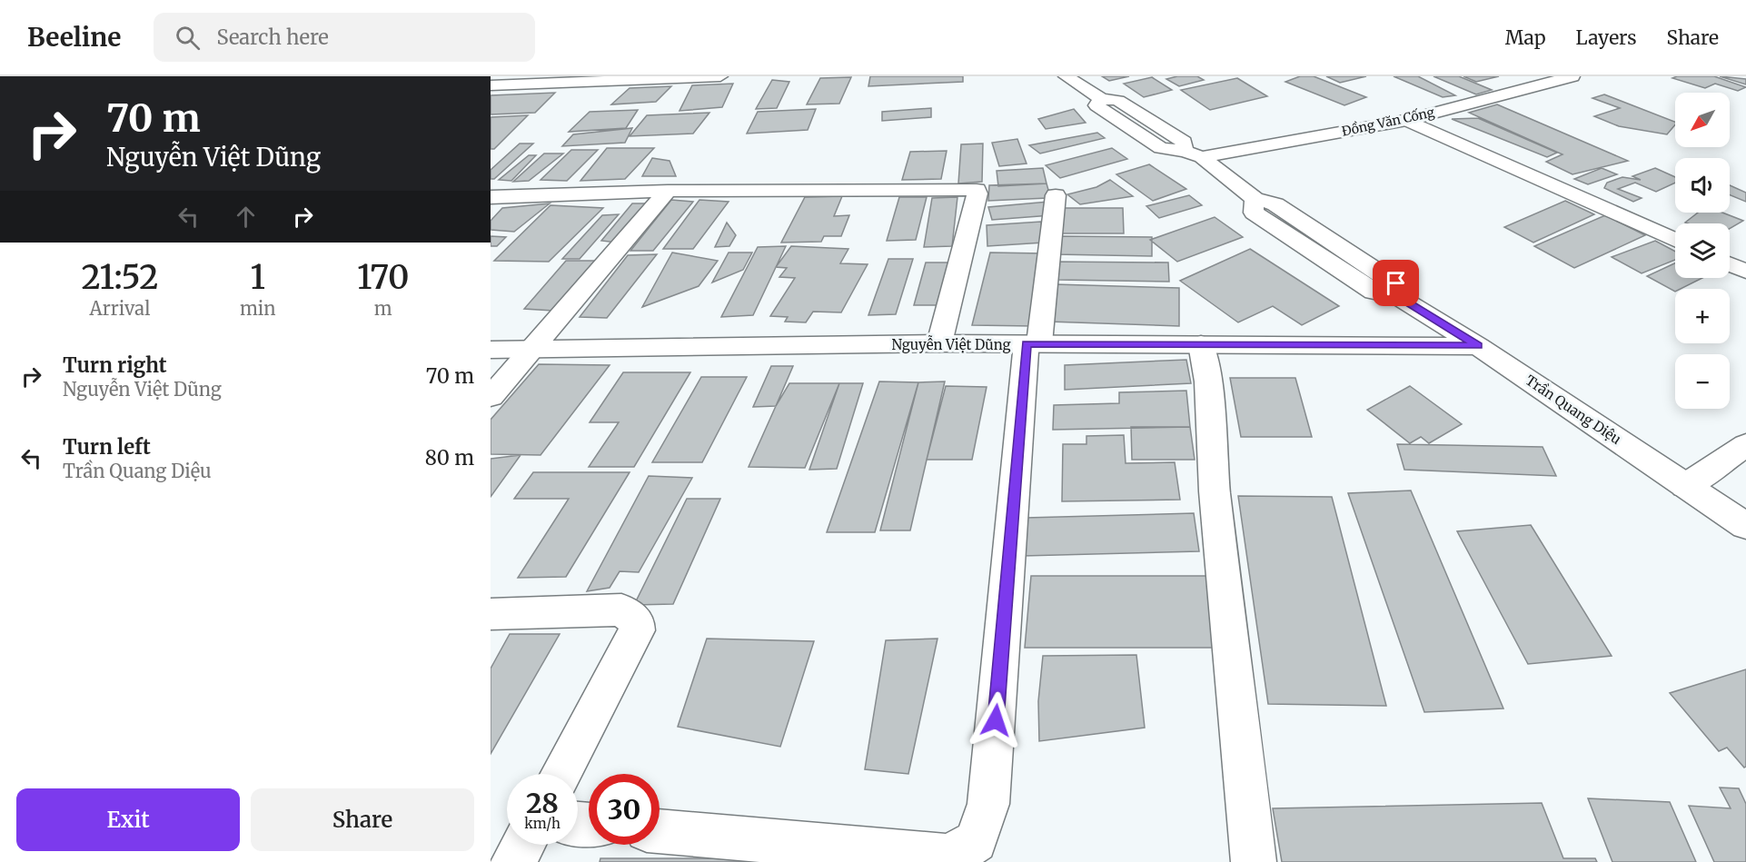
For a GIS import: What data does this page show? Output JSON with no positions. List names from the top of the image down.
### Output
{
  "streets": {
    "street": ["Đồng Văn Cống", "Nguyễn Việt Dũng", "Trần Quang Diệu"]
  },
  "crossings": [
    ["Đồng Văn Cống", "Trần Quang Diệu"],
    ["Nguyễn Việt Dũng", "Trần Quang Diệu"]
  ],
  "north": "bottom left",
  "page": {
    "header": "Beeline",
    "search": "Search here",
    "nav": ["Map", "Layers", "Share"],
    "turn": ["70 m", "Nguyễn Việt Dũng"],
    "map_buttons": ["+", "−"],
    "eta": [
      "21:52",
      "Arrival",
      "1",
      "min",
      "170",
      "m"
    ],
    "list": [
      {
        "name": "Turn right",
        "note": "Nguyễn Việt Dũng",
        "value": "70 m"
      },
      {
        "name": "Turn left",
        "note": "Trần Quang Diệu",
        "value": "80 m"
      }
    ],
    "speed": "28 km/h",
    "limit": "30",
    "buttons": ["Exit", "Share"]
  }
}
